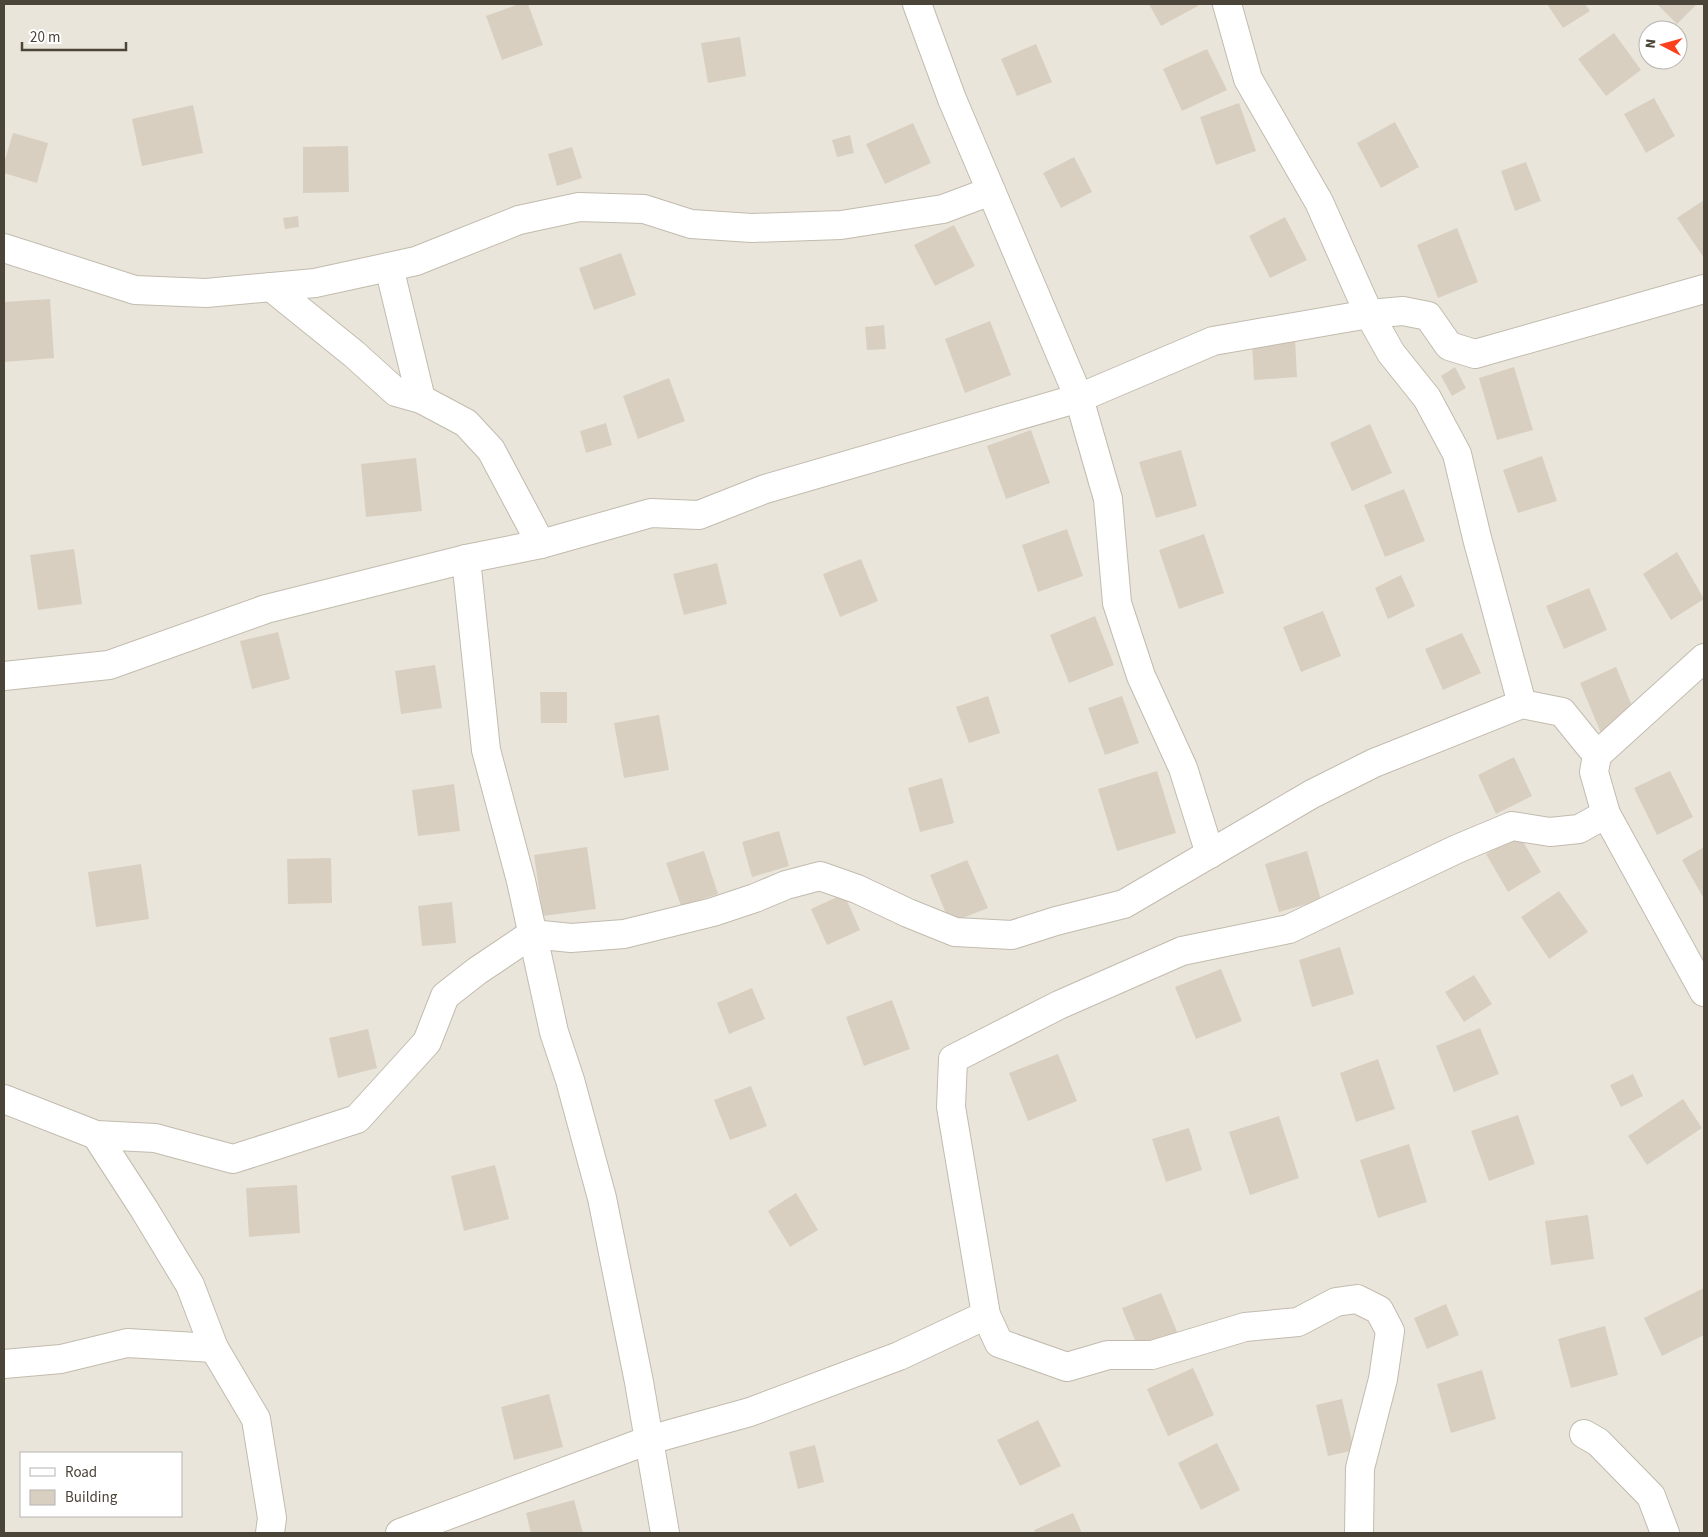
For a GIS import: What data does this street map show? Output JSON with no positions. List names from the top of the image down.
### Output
{
  "legend": ["Road", "Building"],
  "scale_bar": "20 m",
  "north": "left"
}
